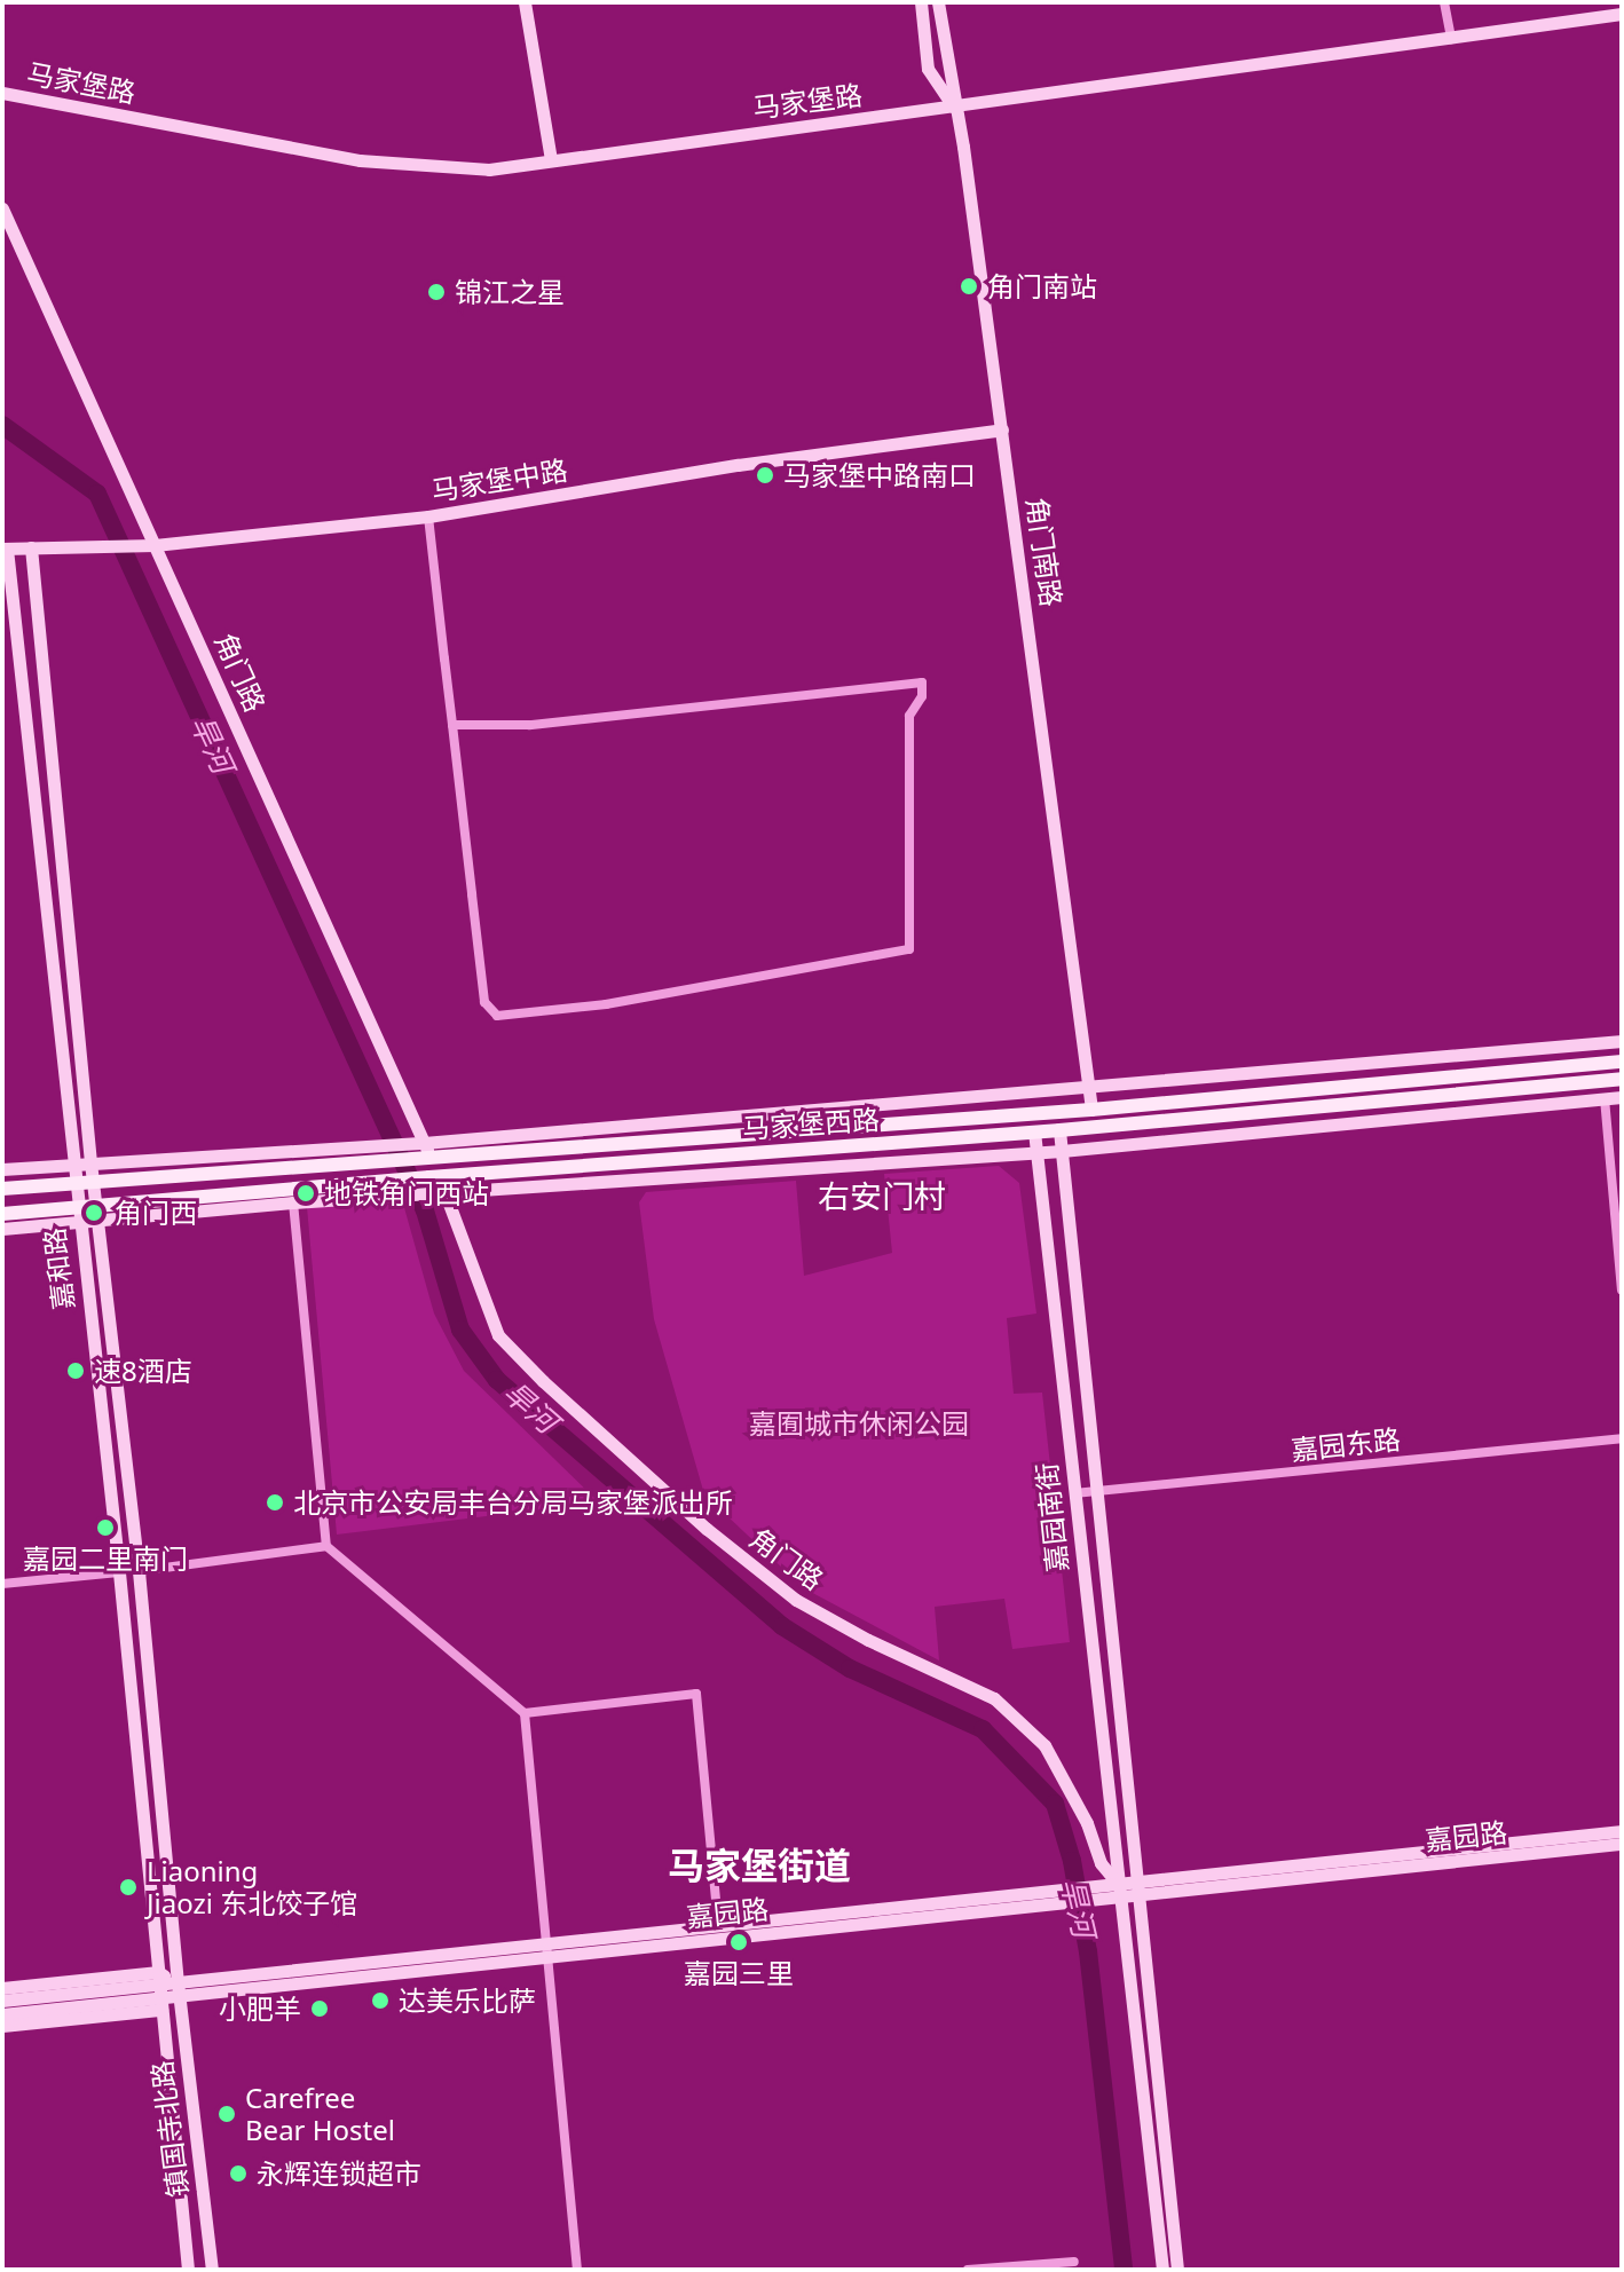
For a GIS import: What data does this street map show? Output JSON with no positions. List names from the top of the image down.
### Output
{
  "streets": {
    "main road": ["马家堡西路"],
    "street": [
      "马家堡路",
      "马家堡中路",
      "角门南路",
      "角门路",
      "嘉和路",
      "嘉园东路",
      "嘉园南街",
      "嘉园路",
      "镇国寺北路"
    ]
  },
  "crossings": [
    ["马家堡路", "角门南路"],
    ["马家堡中路", "角门南路"],
    ["马家堡中路", "角门路"],
    ["马家堡中路", "嘉和路"],
    ["角门南路", "马家堡西路"],
    ["角门路", "马家堡西路"],
    ["角门路", "嘉园南街"],
    ["角门路", "嘉园路"],
    ["马家堡西路", "嘉和路"],
    ["马家堡西路", "嘉园南街"],
    ["嘉和路", "嘉园路"],
    ["嘉和路", "镇国寺北路"],
    ["嘉园东路", "嘉园南街"],
    ["嘉园南街", "嘉园路"],
    ["嘉园路", "镇国寺北路"]
  ],
  "districts": ["右安门村", "马家堡街道"],
  "water": ["旱河"],
  "parks": ["嘉囿城市休闲公园"],
  "places": [
    "角门南站",
    "锦江之星",
    "马家堡中路南口",
    "地铁角门西站",
    "角门西",
    "速8酒店",
    "北京市公安局丰台分局马家堡派出所",
    "嘉园二里南门",
    "Liaoning Jiaozi 东北饺子馆",
    "嘉园三里",
    "达美乐比萨",
    "小肥羊",
    "Carefree Bear Hostel",
    "永辉连锁超市"
  ]
}
